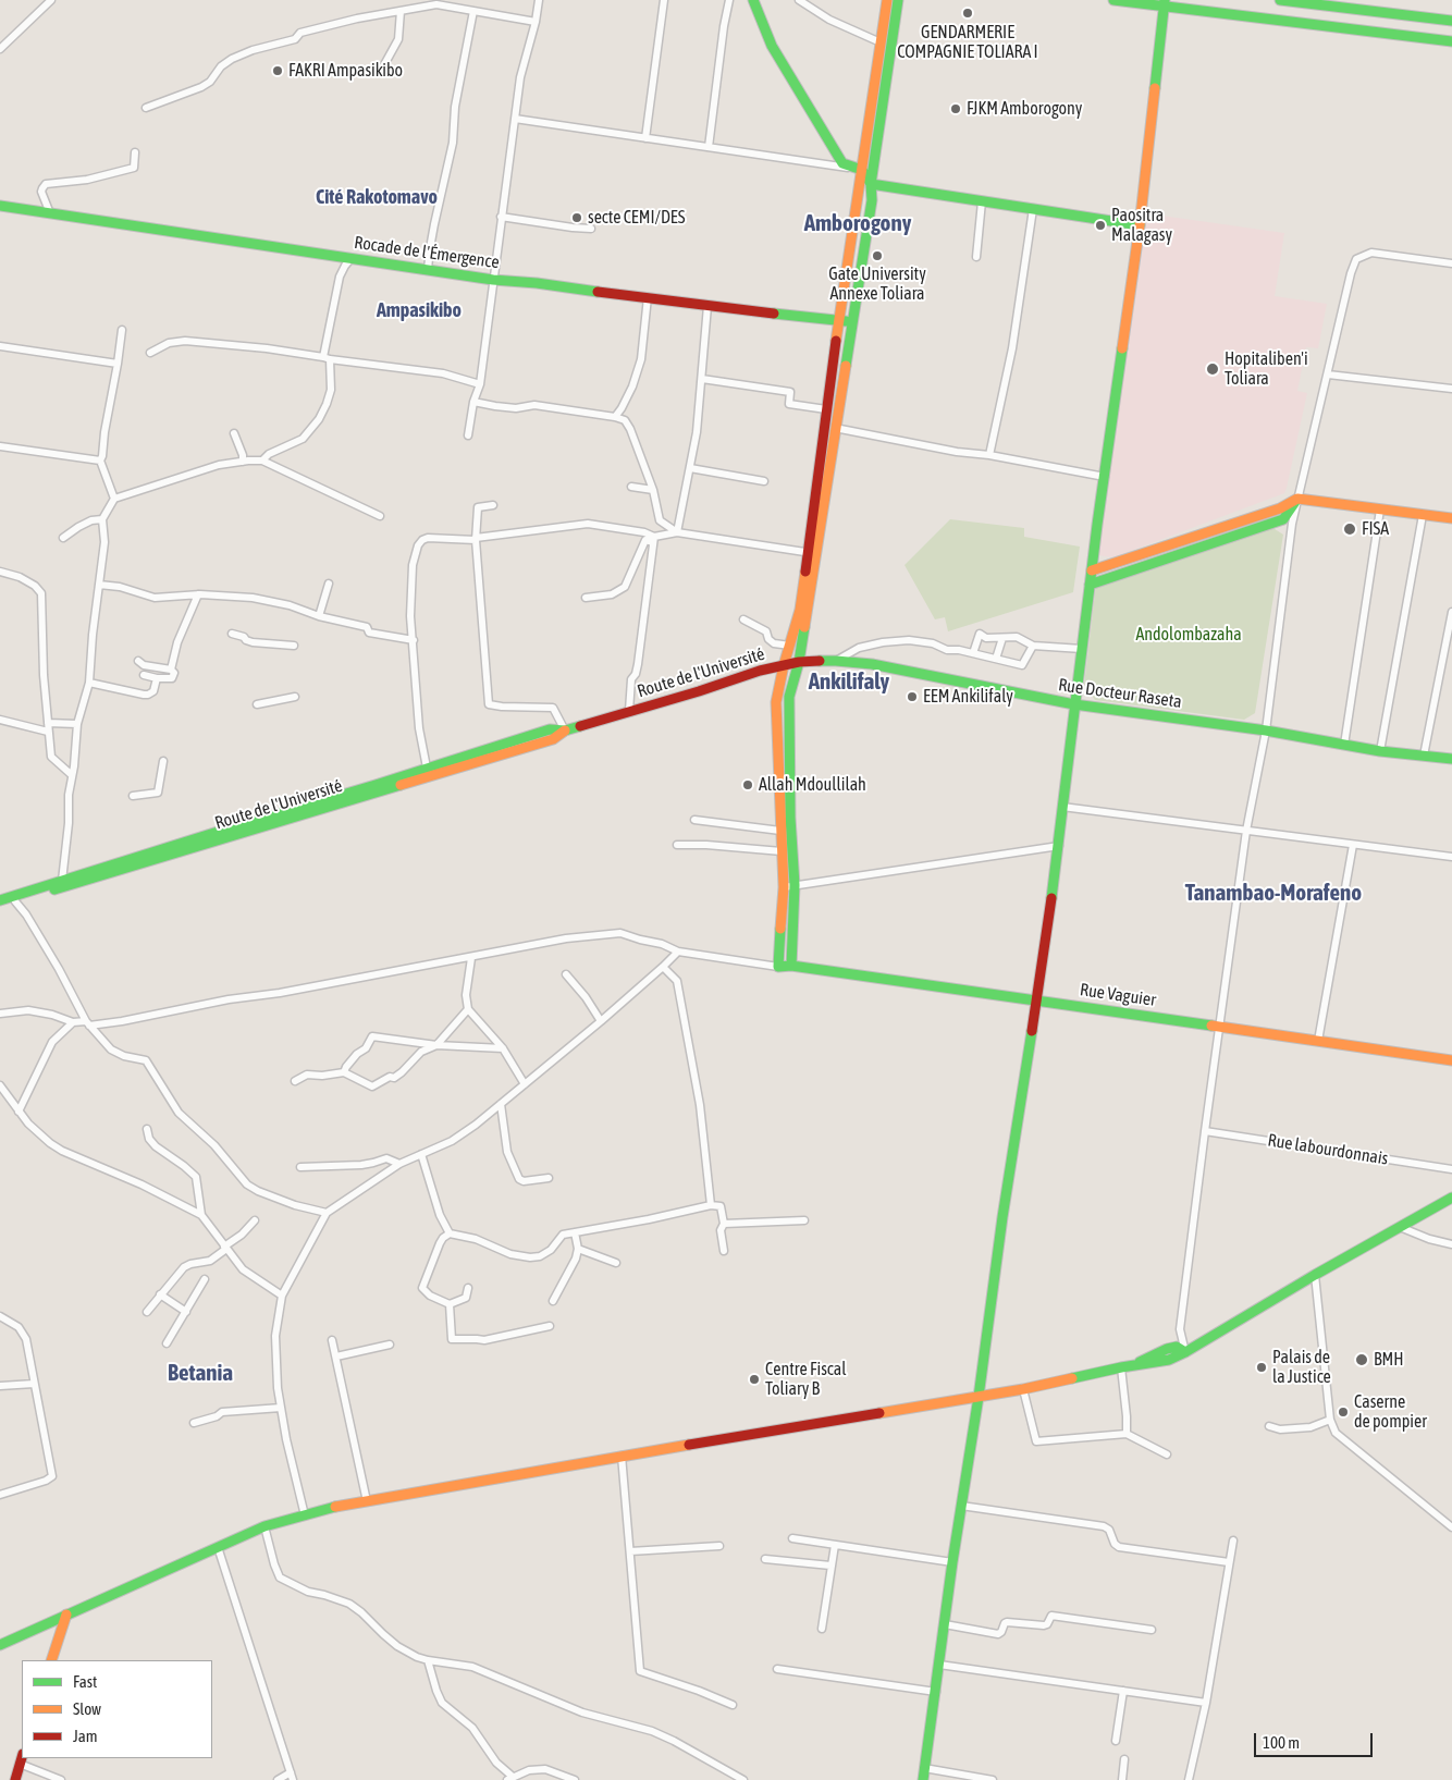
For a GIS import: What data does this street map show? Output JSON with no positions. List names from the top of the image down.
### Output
{
  "streets": {
    "street": [
      "Rocade de l'Émergence",
      "Route de l'Université",
      "Rue Docteur Raseta",
      "Rue Vaguier",
      "Rue labourdonnais"
    ]
  },
  "crossings": [
    ["Route de l'Université", "Rue Docteur Raseta"]
  ],
  "districts": [
    "Cité Rakotomavo",
    "Amborogony",
    "Ampasikibo",
    "Ankilifaly",
    "Tanambao-Morafeno",
    "Betania"
  ],
  "parks": ["Andolombazaha"],
  "places": [
    "GENDARMERIE COMPAGNIE TOLIARA I",
    "FAKRI Ampasikibo",
    "FJKM Amborogony",
    "secte CEMI/DES",
    "Paositra Malagasy",
    "Gate University Annexe Toliara",
    "Hopitaliben'i Toliara",
    "FISA",
    "EEM Ankilifaly",
    "Allah Mdoullilah",
    "BMH",
    "Palais de la Justice",
    "Centre Fiscal Toliary B",
    "Caserne de pompier"
  ],
  "legend": ["Fast", "Slow", "Jam"],
  "scale_bar": "100 m"
}
